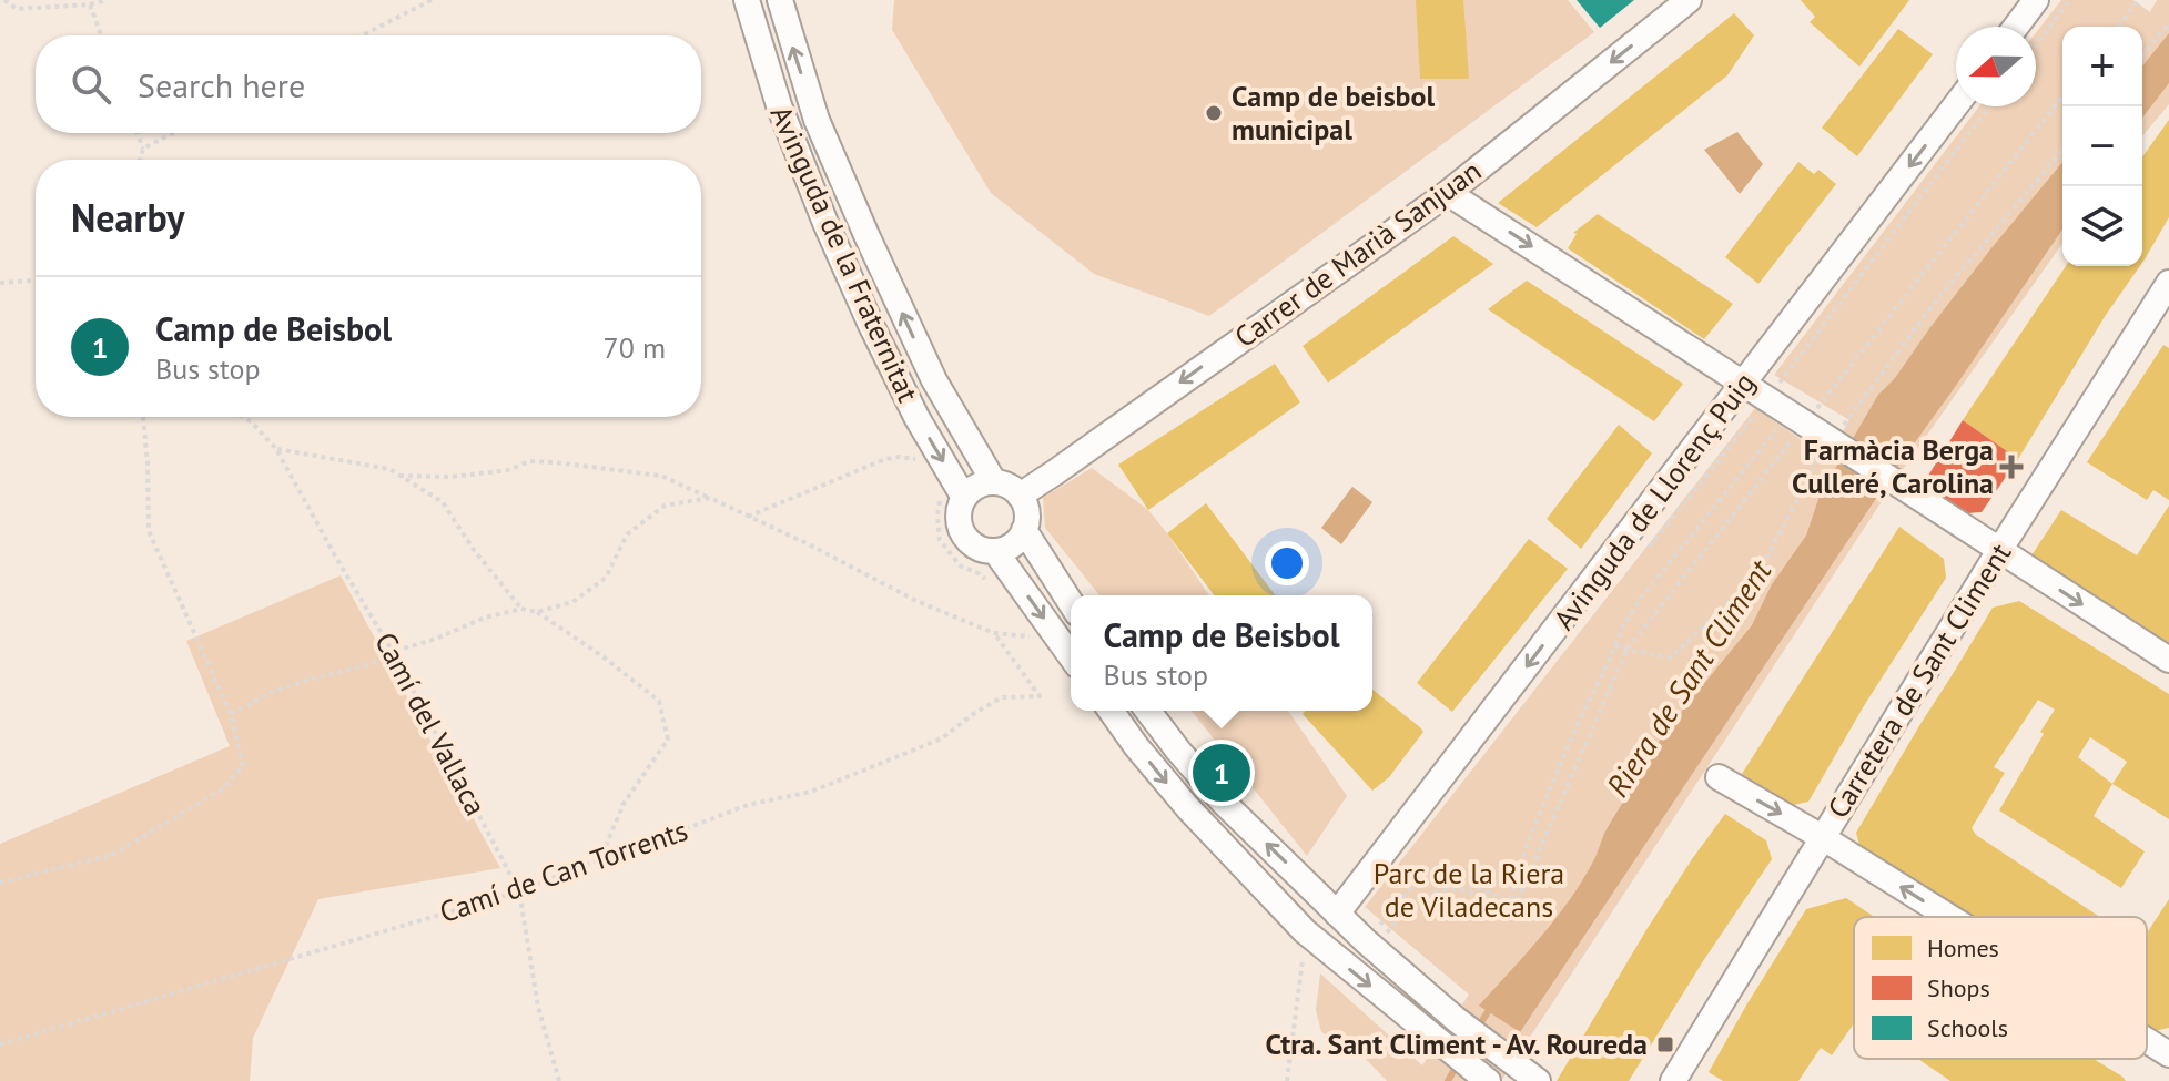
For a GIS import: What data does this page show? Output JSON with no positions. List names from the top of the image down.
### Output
{
  "streets": {
    "street": [
      "Avinguda de la Fraternitat",
      "Carrer de Marià Sanjuan",
      "Avinguda de Llorenç Puig",
      "Carretera de Sant Climent"
    ],
    "path": ["Camí del Vallaca", "Camí de Can Torrents"]
  },
  "crossings": [
    ["Avinguda de la Fraternitat", "Carrer de Marià Sanjuan"],
    ["Camí del Vallaca", "Camí de Can Torrents"]
  ],
  "one_way": ["Carrer de Marià Sanjuan", "Avinguda de Llorenç Puig"],
  "water": ["Riera de Sant Climent"],
  "parks": ["Parc de la Riera de Viladecans"],
  "places": {
    "other": ["Camp de beisbol municipal"],
    "health": ["Farmàcia Berga Culleré, Carolina"],
    "transit": ["Ctra. Sant Climent - Av. Roureda"]
  },
  "legend": ["Homes", "Shops", "Schools"],
  "north": "left",
  "page": {
    "map_buttons": ["+", "−"],
    "search": "Search here",
    "heading": "Nearby",
    "list": [
      {
        "mark": "1",
        "name": "Camp de Beisbol",
        "note": "Bus stop",
        "value": "70 m"
      }
    ],
    "popup": ["Camp de Beisbol", "Bus stop"],
    "pins": "1"
  }
}
